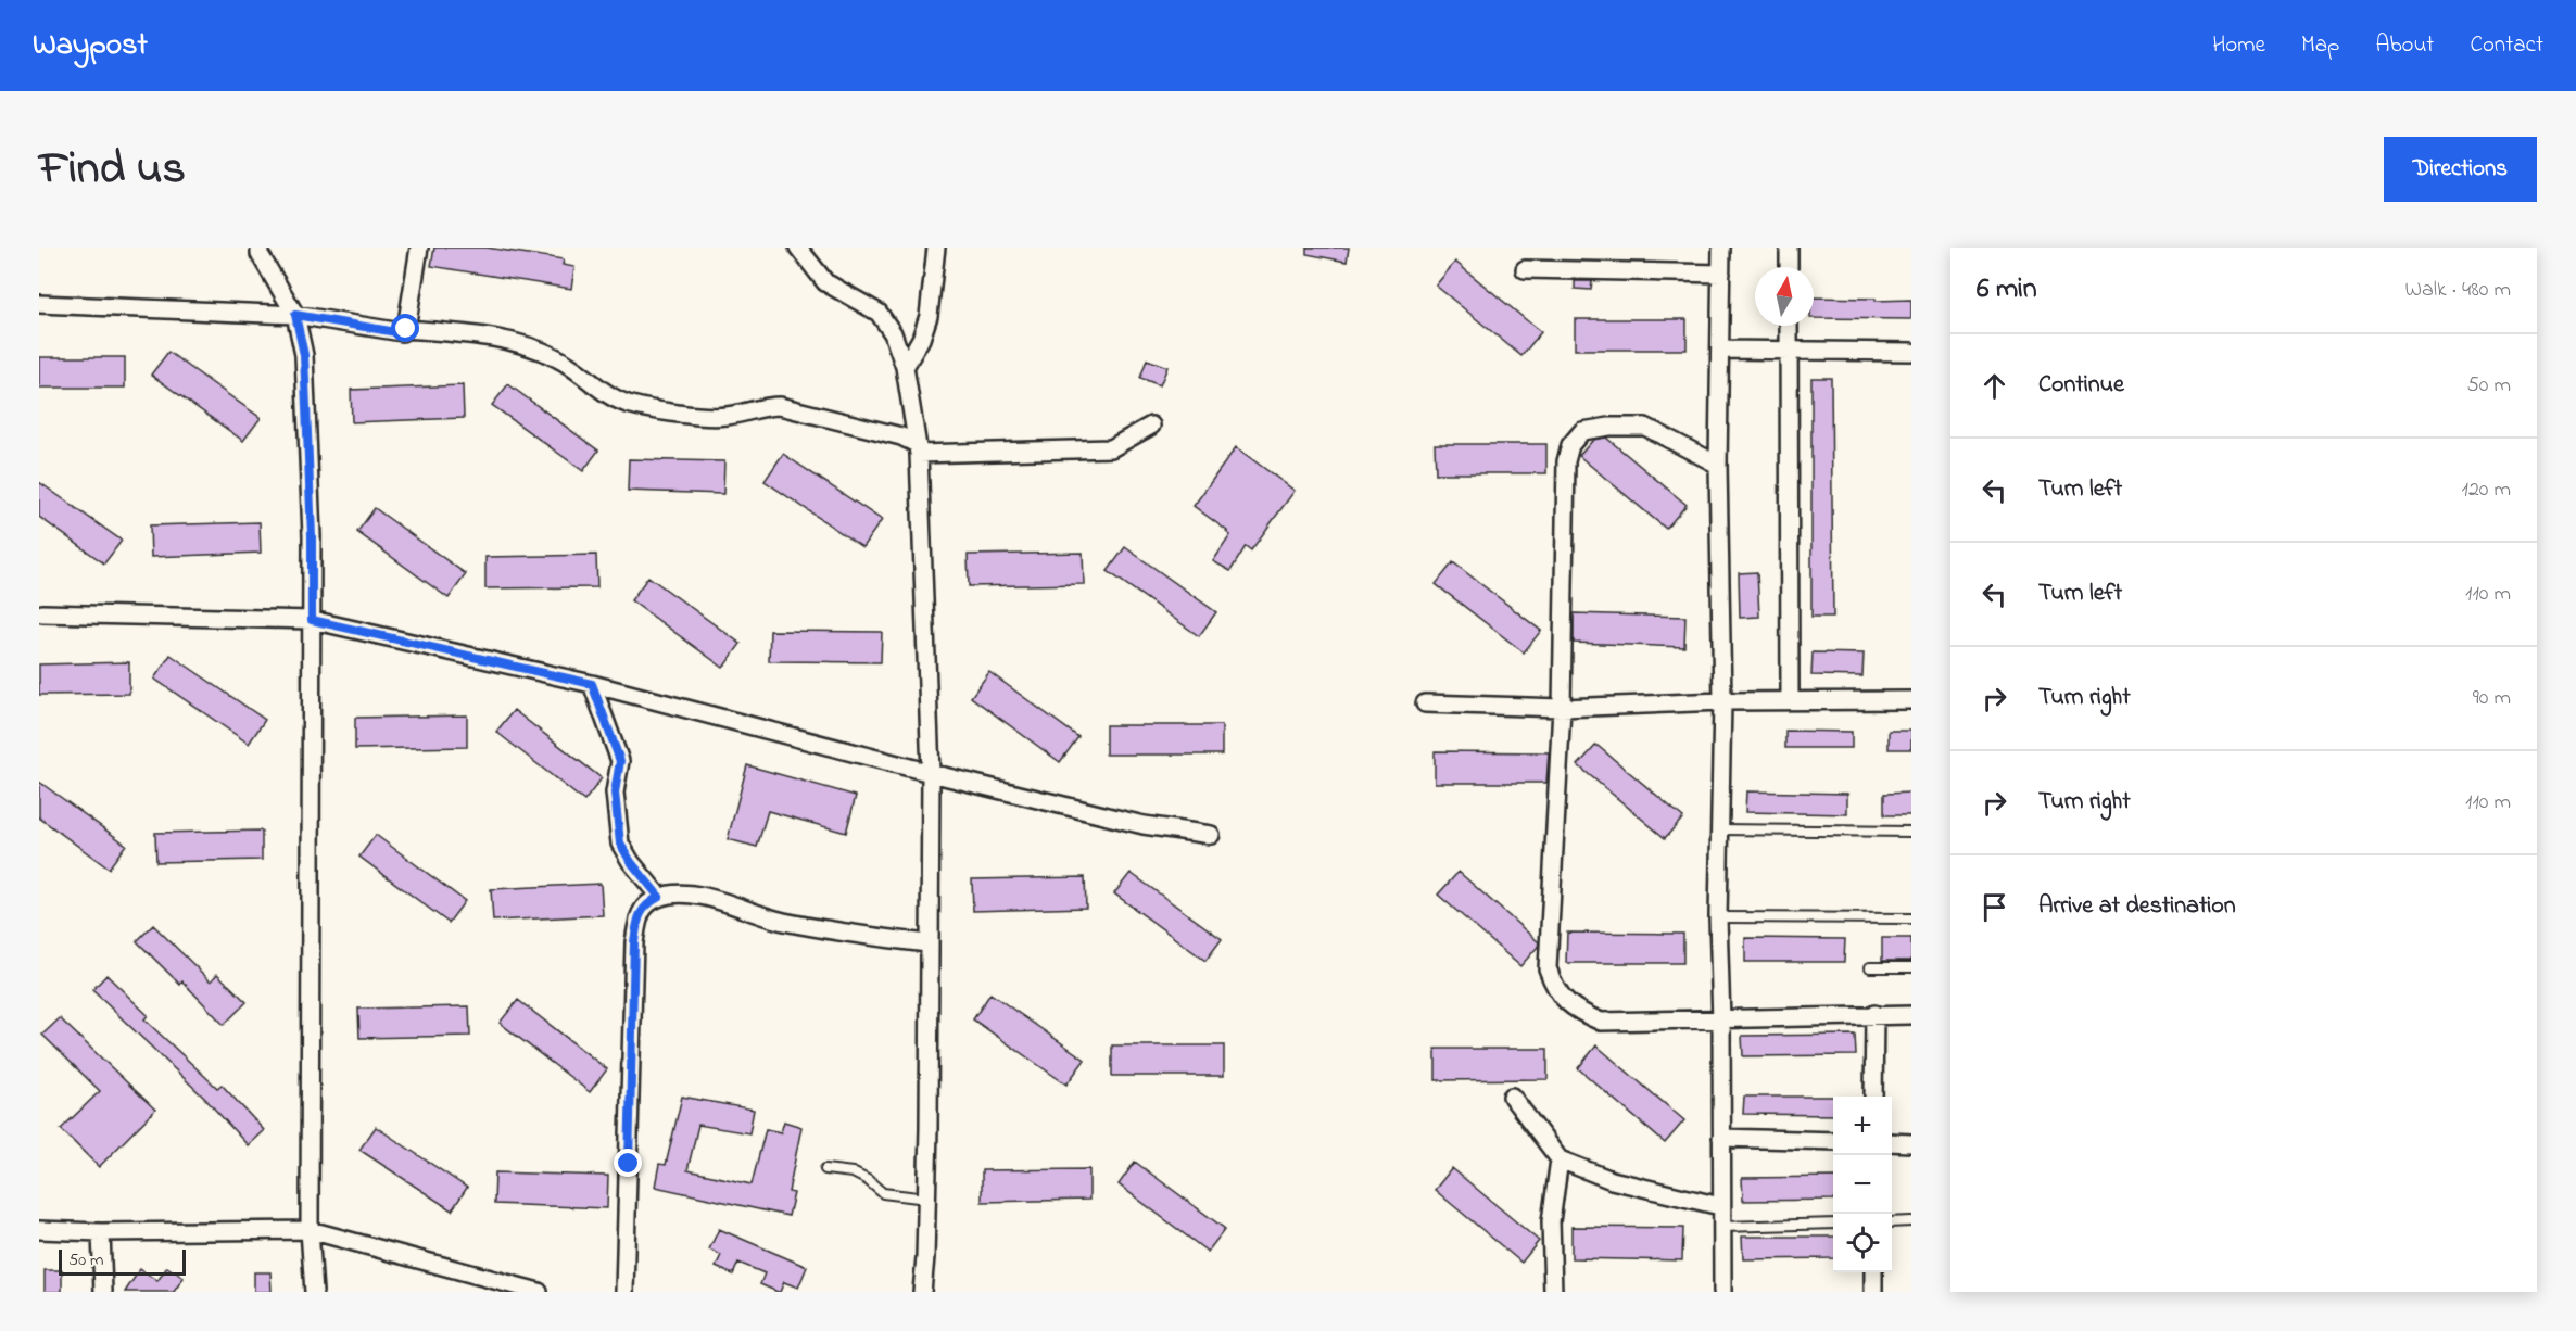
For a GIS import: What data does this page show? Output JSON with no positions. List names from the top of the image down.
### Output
{
  "scale_bar": "50 m",
  "north": "top",
  "page": {
    "header": "Waypost",
    "nav": [
      "Home",
      "Map",
      "About",
      "Contact"
    ],
    "title": "Find us",
    "buttons": "Directions",
    "heading": ["6 min", "Walk · 480 m"],
    "list": [
      ["Continue", "50 m"],
      ["Turn left", "120 m"],
      ["Turn left", "110 m"],
      ["Turn right", "90 m"],
      ["Turn right", "110 m"],
      "Arrive at destination"
    ],
    "map_buttons": ["+", "−"],
    "scale": "50 m"
  }
}
